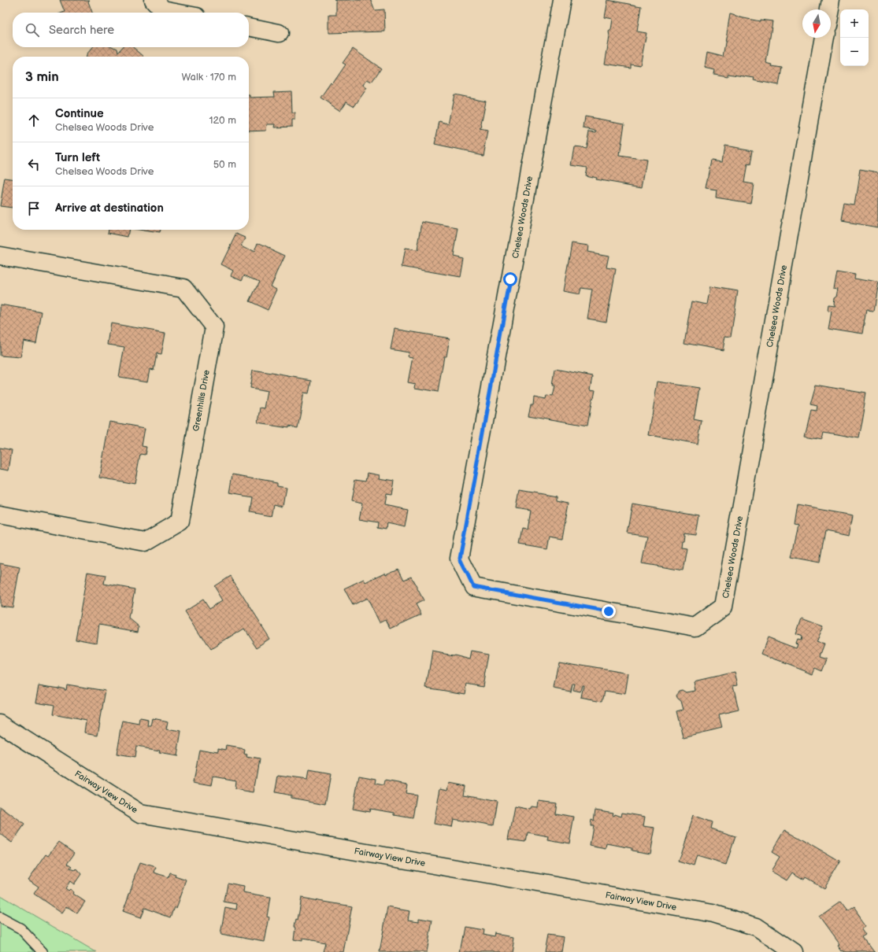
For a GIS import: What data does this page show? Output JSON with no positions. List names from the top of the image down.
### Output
{
  "streets": {
    "street": ["Chelsea Woods Drive", "Greenhills Drive", "Fairway View Drive"]
  },
  "north": "bottom",
  "page": {
    "map_buttons": ["+", "−"],
    "search": "Search here",
    "heading": ["3 min", "Walk · 170 m"],
    "list": [
      ["Continue", "Chelsea Woods Drive", "120 m"],
      ["Turn left", "Chelsea Woods Drive", "50 m"],
      "Arrive at destination"
    ]
  }
}
